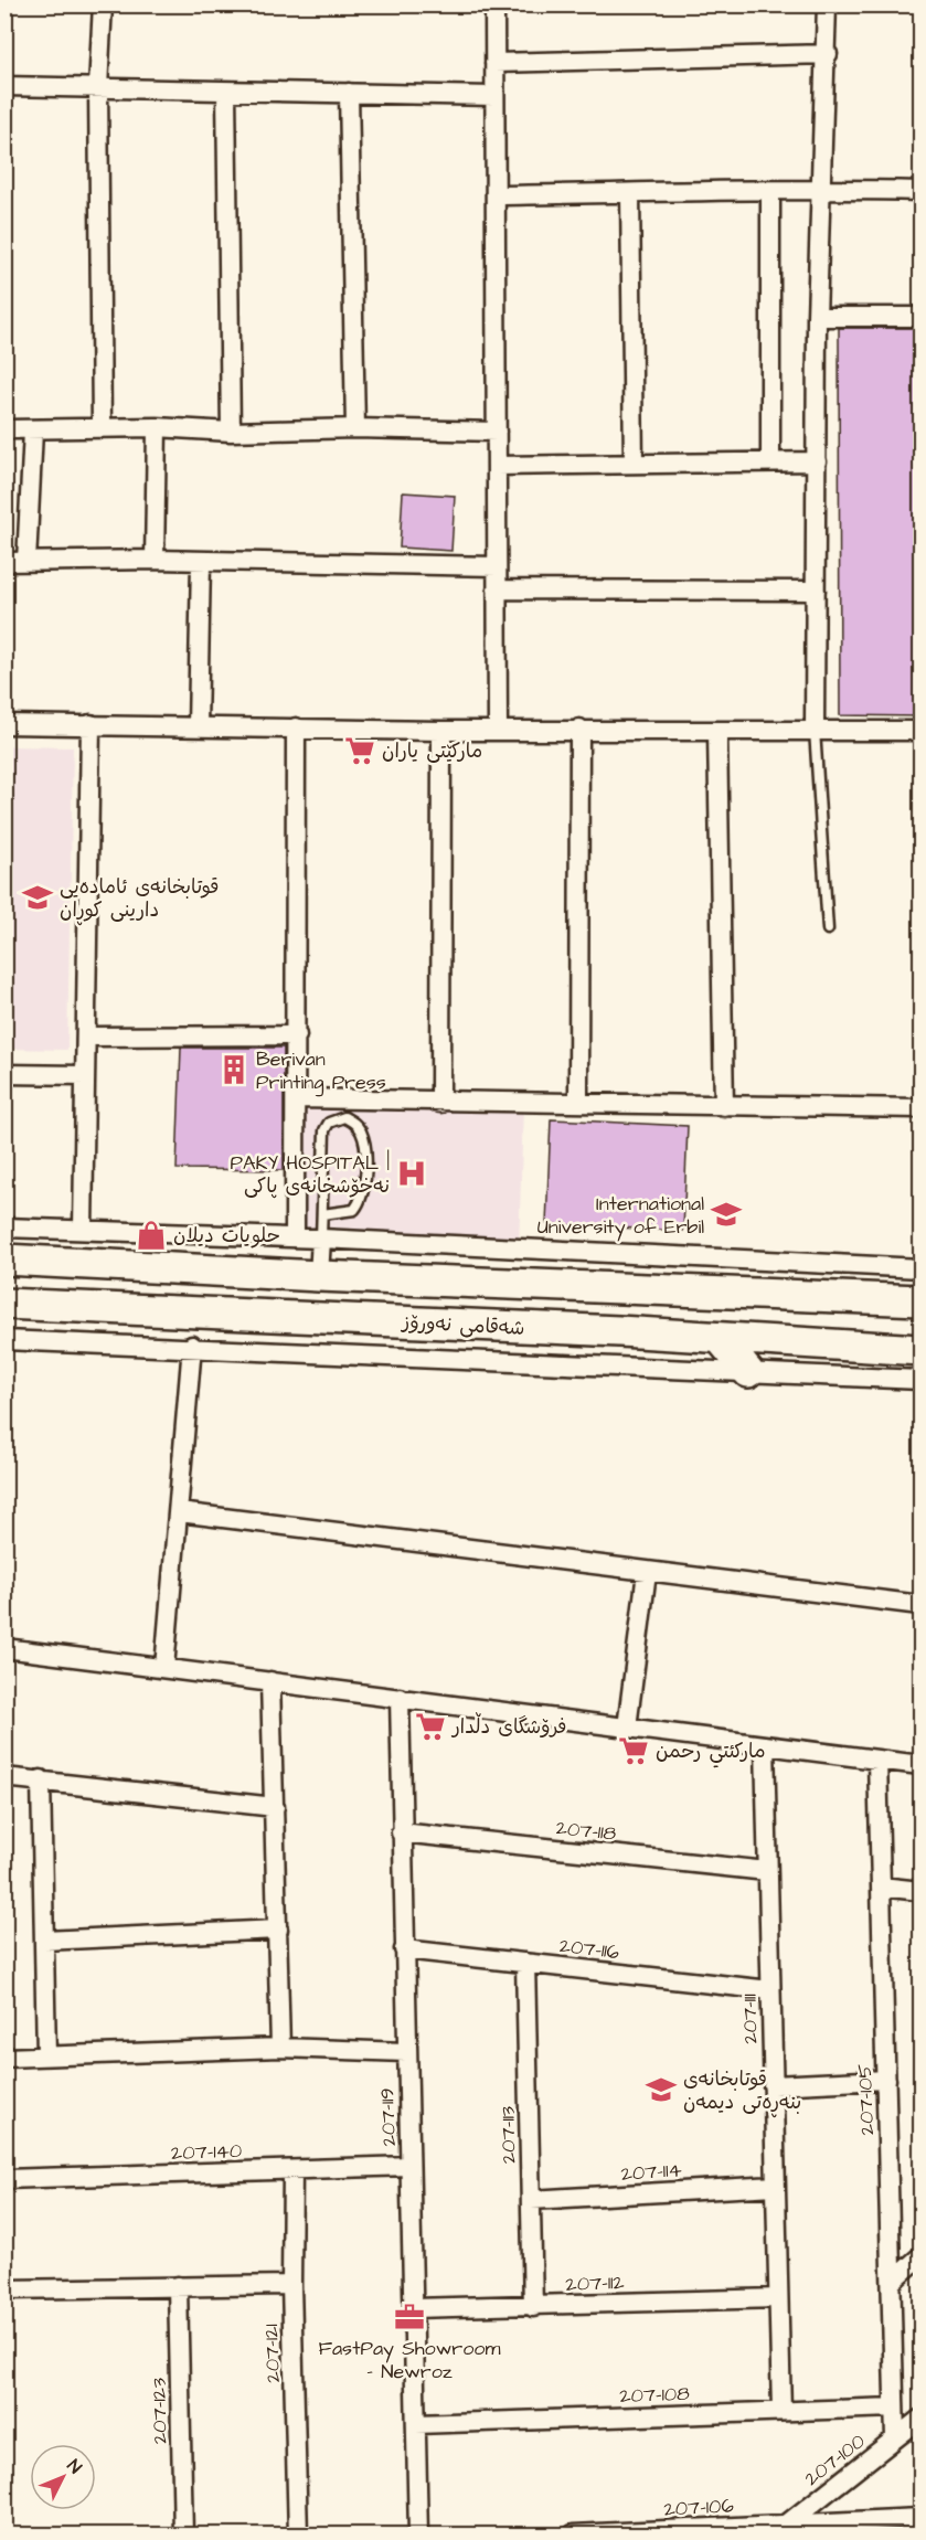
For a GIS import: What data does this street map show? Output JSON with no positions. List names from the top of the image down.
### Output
{
  "streets": {
    "main road": ["شەقامی نەورۆز"],
    "street": [
      "207-118",
      "207-116",
      "207-111",
      "207-105",
      "207-119",
      "207-113",
      "207-140",
      "207-114",
      "207-112",
      "207-121",
      "207-108",
      "207-123",
      "207-100",
      "207-106"
    ]
  },
  "crossings": [
    ["207-118", "207-111"],
    ["207-118", "207-119"],
    ["207-116", "207-111"],
    ["207-116", "207-119"],
    ["207-116", "207-113"],
    ["207-111", "207-114"],
    ["207-111", "207-112"],
    ["207-111", "207-108"],
    ["207-105", "207-108"],
    ["207-105", "207-100"],
    ["207-119", "207-140"],
    ["207-119", "207-112"],
    ["207-119", "207-108"],
    ["207-113", "207-114"],
    ["207-113", "207-112"],
    ["207-140", "207-121"],
    ["207-100", "207-106"]
  ],
  "places": {
    "supermarket": ["مارکێتی یاران", "فرۆشگای دڵدار", "ماركئتي رحمن"],
    "school or university": ["قوتابخانەی ئامادەیی دارینی کوڕان", "International University of Erbil", "قوتابخانەی بنەڕەتی دیمەن"],
    "building": ["Berivan Printing Press"],
    "hospital": ["PAKY HOSPITAL | نەخۆشخانەی پاکی"],
    "shop": ["حلويات ديلان"],
    "office": ["FastPay Showroom - Newroz"]
  },
  "north": "top right"
}
